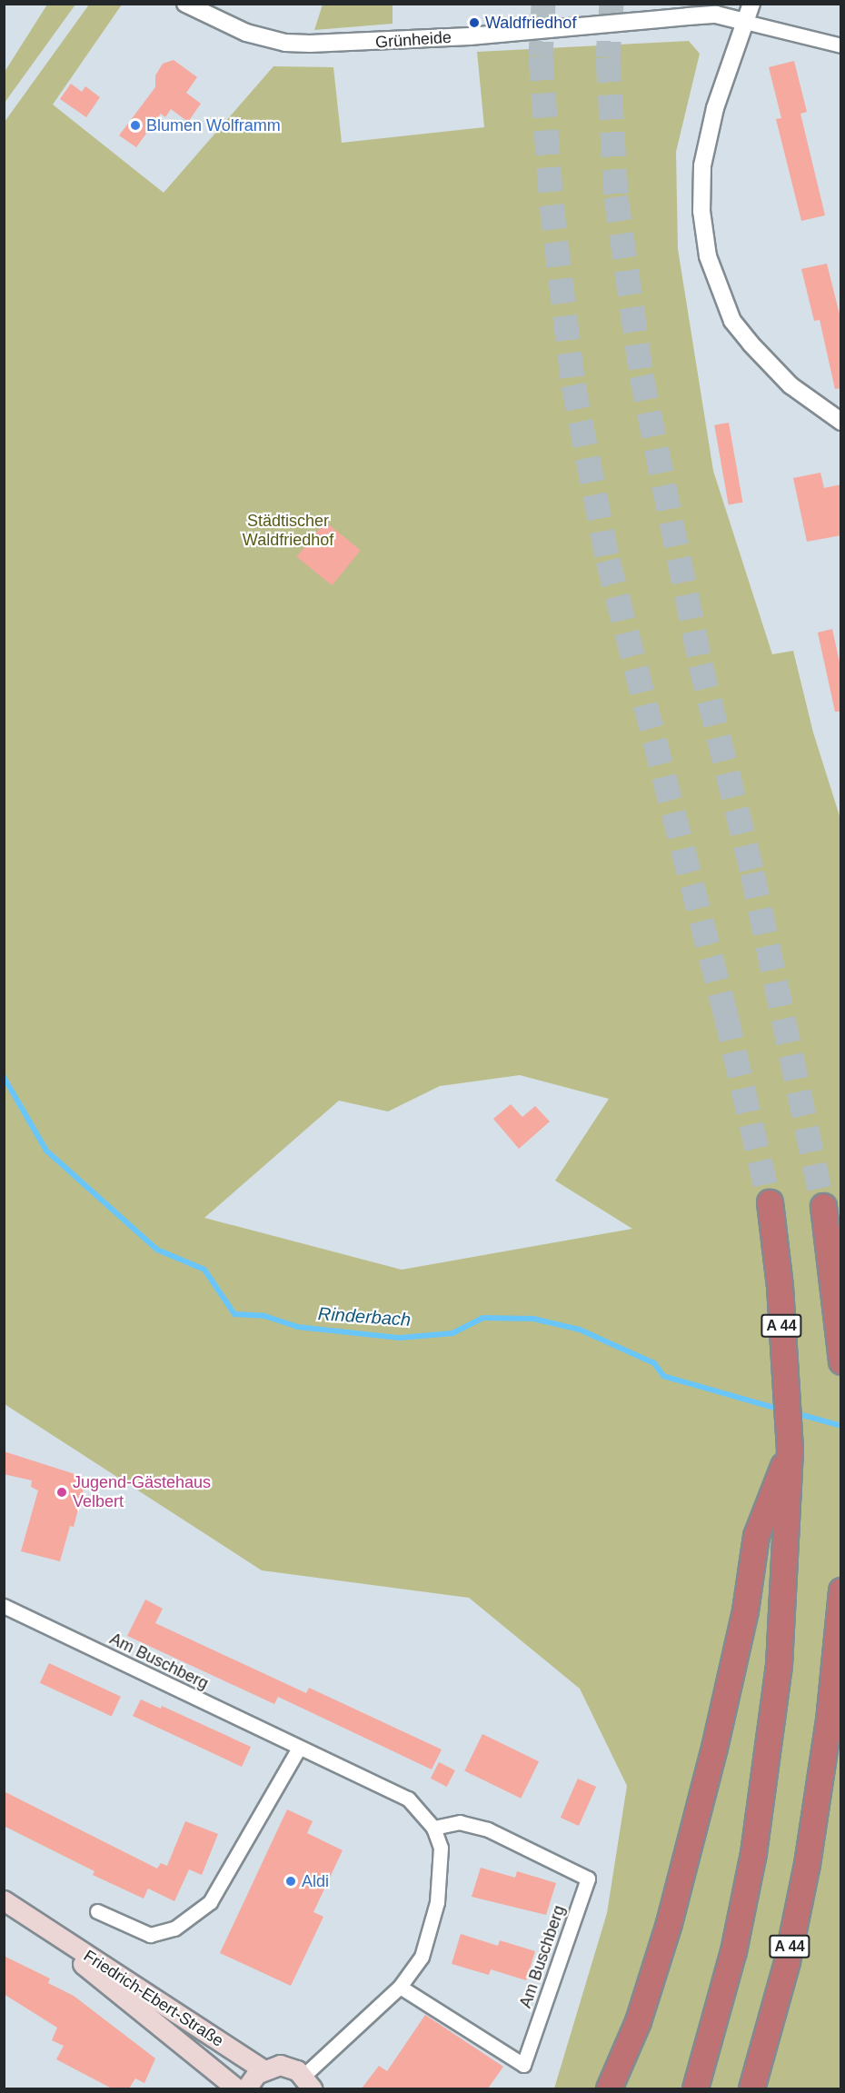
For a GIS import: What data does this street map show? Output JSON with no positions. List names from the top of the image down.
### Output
{
  "streets": {
    "highway": ["A 44"],
    "main road": ["Friedrich-Ebert-Straße"],
    "street": ["Grünheide", "Am Buschberg"]
  },
  "water": ["Rinderbach"],
  "parks": ["Städtischer Waldfriedhof"],
  "places": [
    "Waldfriedhof",
    "Blumen Wolframm",
    "Jugend-Gästehaus Velbert",
    "Aldi"
  ]
}
